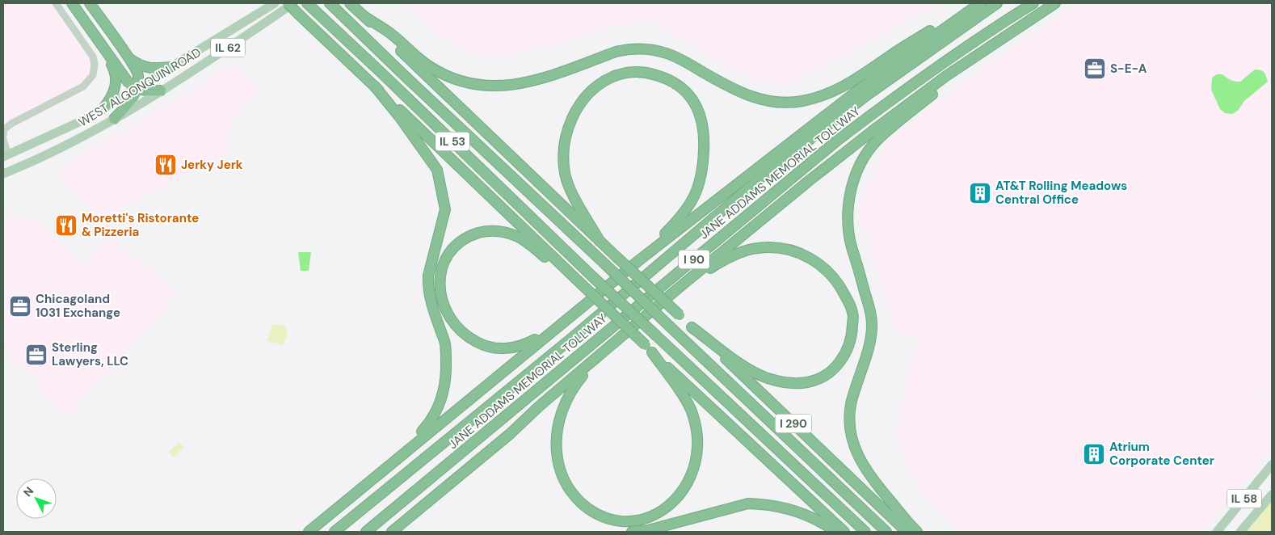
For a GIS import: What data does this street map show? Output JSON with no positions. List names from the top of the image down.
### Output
{
  "streets": {
    "highway": [
      "IL 53",
      "JANE ADDAMS MEMORIAL TOLLWAY",
      "I 90",
      "I 290"
    ],
    "main road": ["IL 62", "WEST ALGONQUIN ROAD", "IL 58"]
  },
  "crossings": [
    ["IL 53", "I 290"]
  ],
  "places": {
    "office": ["S-E-A", "Chicagoland 1031 Exchange", "Sterling Lawyers, LLC"],
    "restaurant": ["Jerky Jerk", "Moretti's Ristorante & Pizzeria"],
    "building": ["AT&T Rolling Meadows Central Office", "Atrium Corporate Center"]
  },
  "north": "top left"
}
